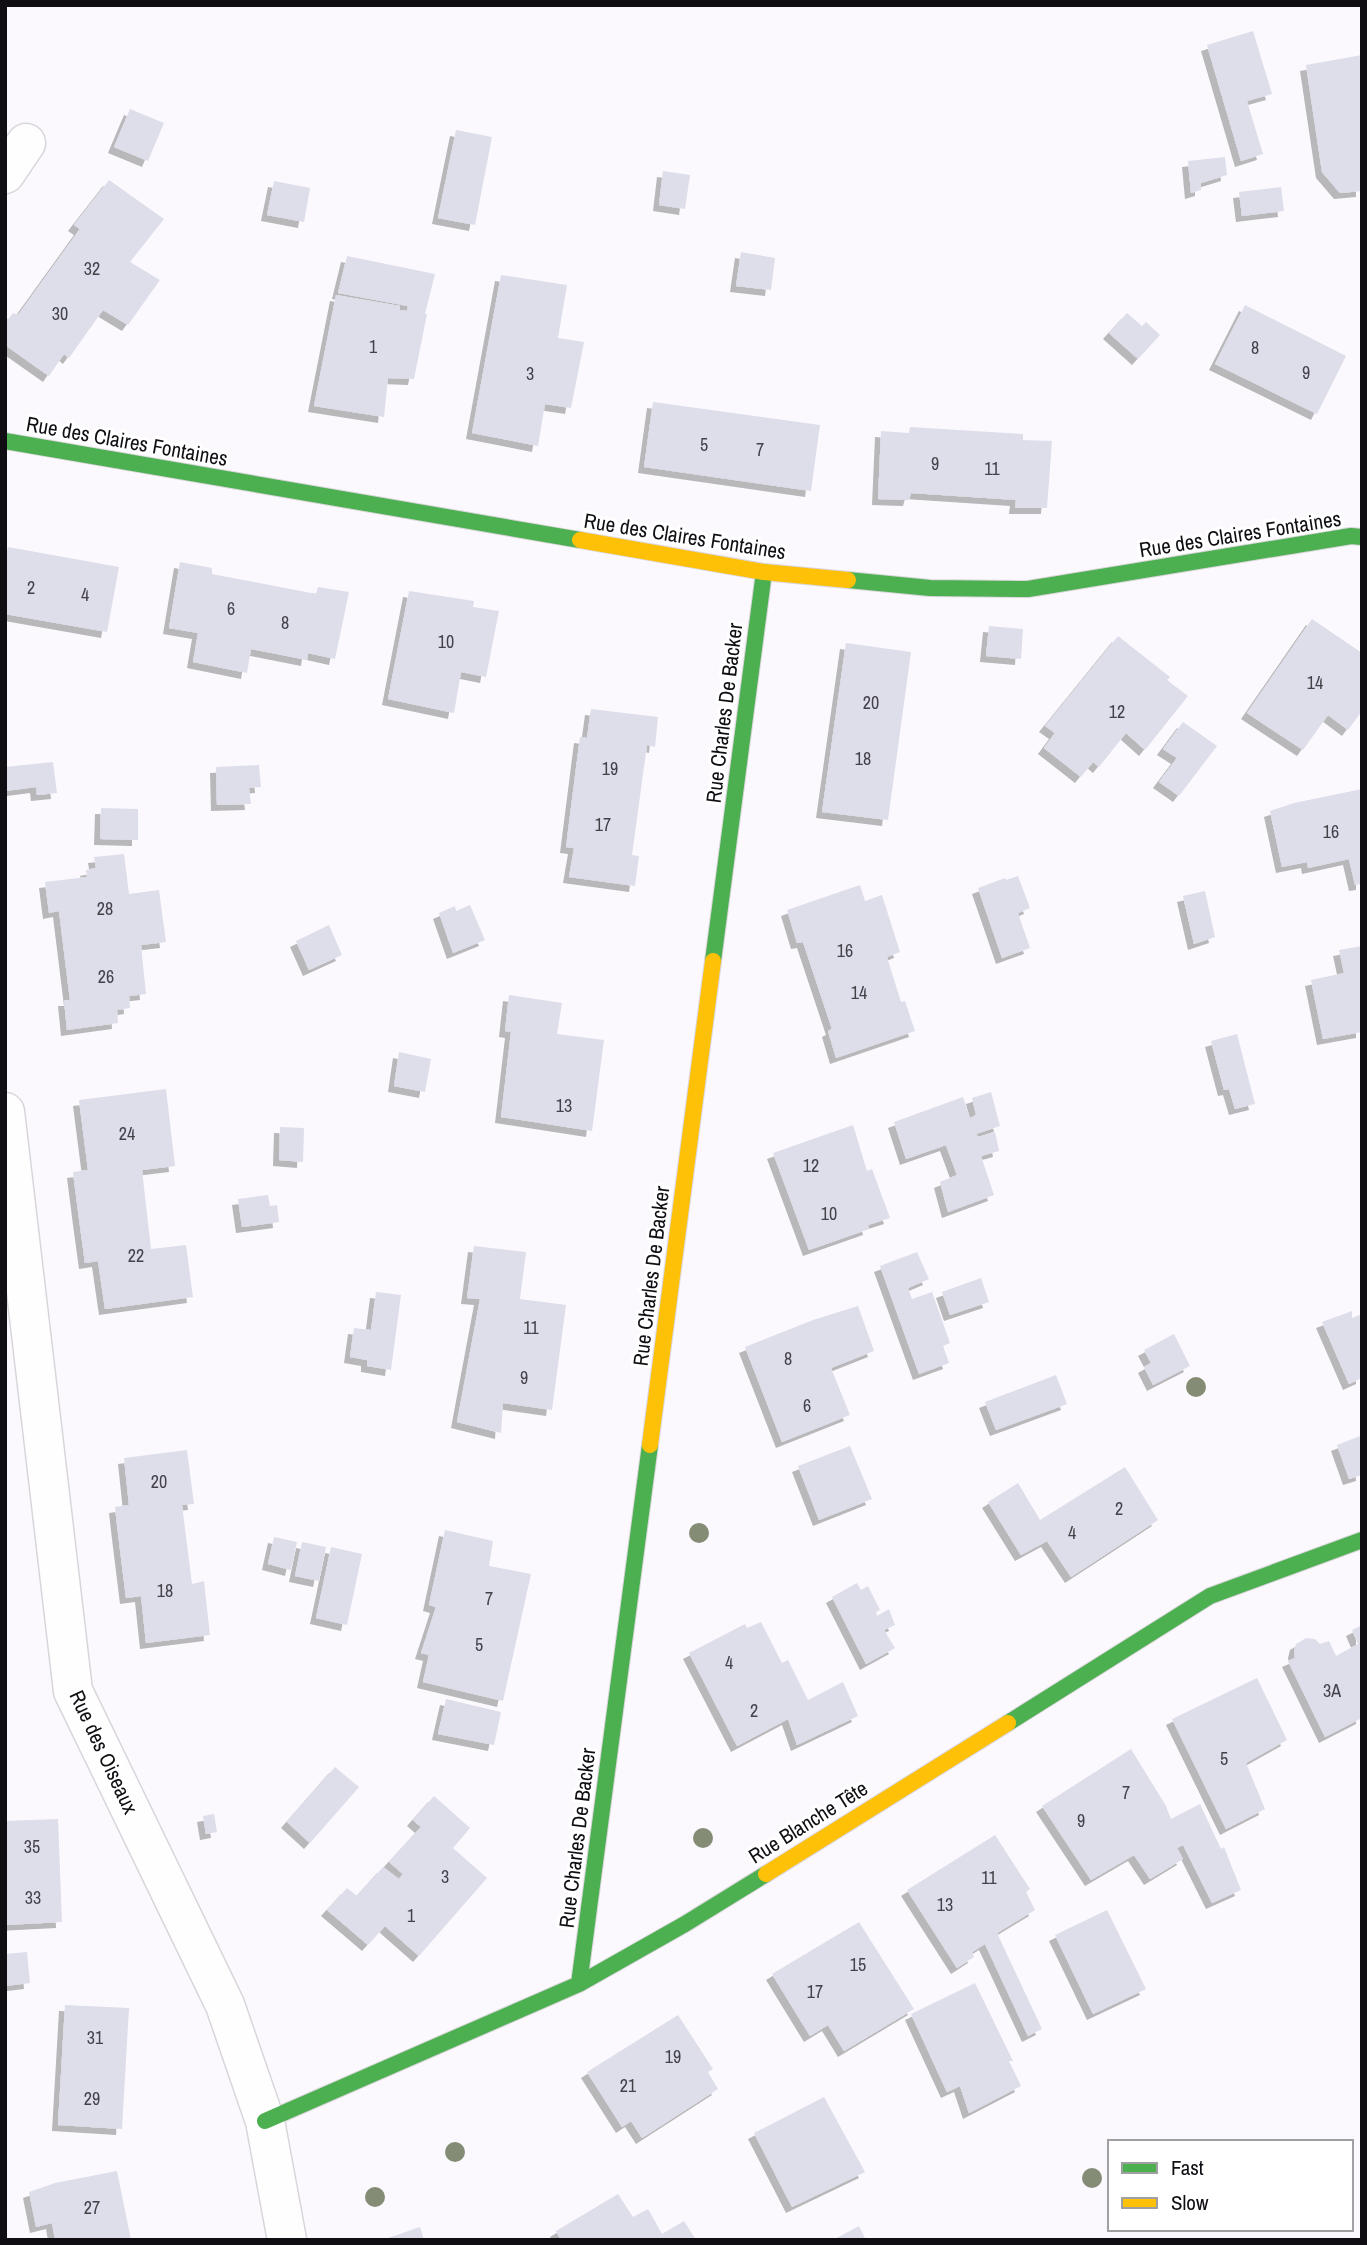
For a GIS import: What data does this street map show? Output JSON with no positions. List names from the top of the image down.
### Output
{
  "streets": {
    "street": [
      "Rue des Claires Fontaines",
      "Rue Charles De Backer",
      "Rue des Oiseaux",
      "Rue Blanche Tête"
    ]
  },
  "crossings": [
    ["Rue des Claires Fontaines", "Rue Charles De Backer"],
    ["Rue Charles De Backer", "Rue Blanche Tête"],
    ["Rue des Oiseaux", "Rue Blanche Tête"]
  ],
  "house_numbers": [
    "32",
    "30",
    "1",
    "8",
    "9",
    "3",
    "5",
    "7",
    "9",
    "11",
    "2",
    "4",
    "6",
    "8",
    "10",
    "14",
    "20",
    "12",
    "18",
    "19",
    "17",
    "16",
    "28",
    "16",
    "26",
    "14",
    "13",
    "24",
    "12",
    "10",
    "22",
    "11",
    "8",
    "9",
    "6",
    "20",
    "2",
    "4",
    "18",
    "7",
    "5",
    "4",
    "3A",
    "2",
    "5",
    "7",
    "9",
    "35",
    "3",
    "11",
    "33",
    "13",
    "1",
    "15",
    "17",
    "31",
    "19",
    "21",
    "29",
    "27"
  ],
  "legend": ["Fast", "Slow"]
}
